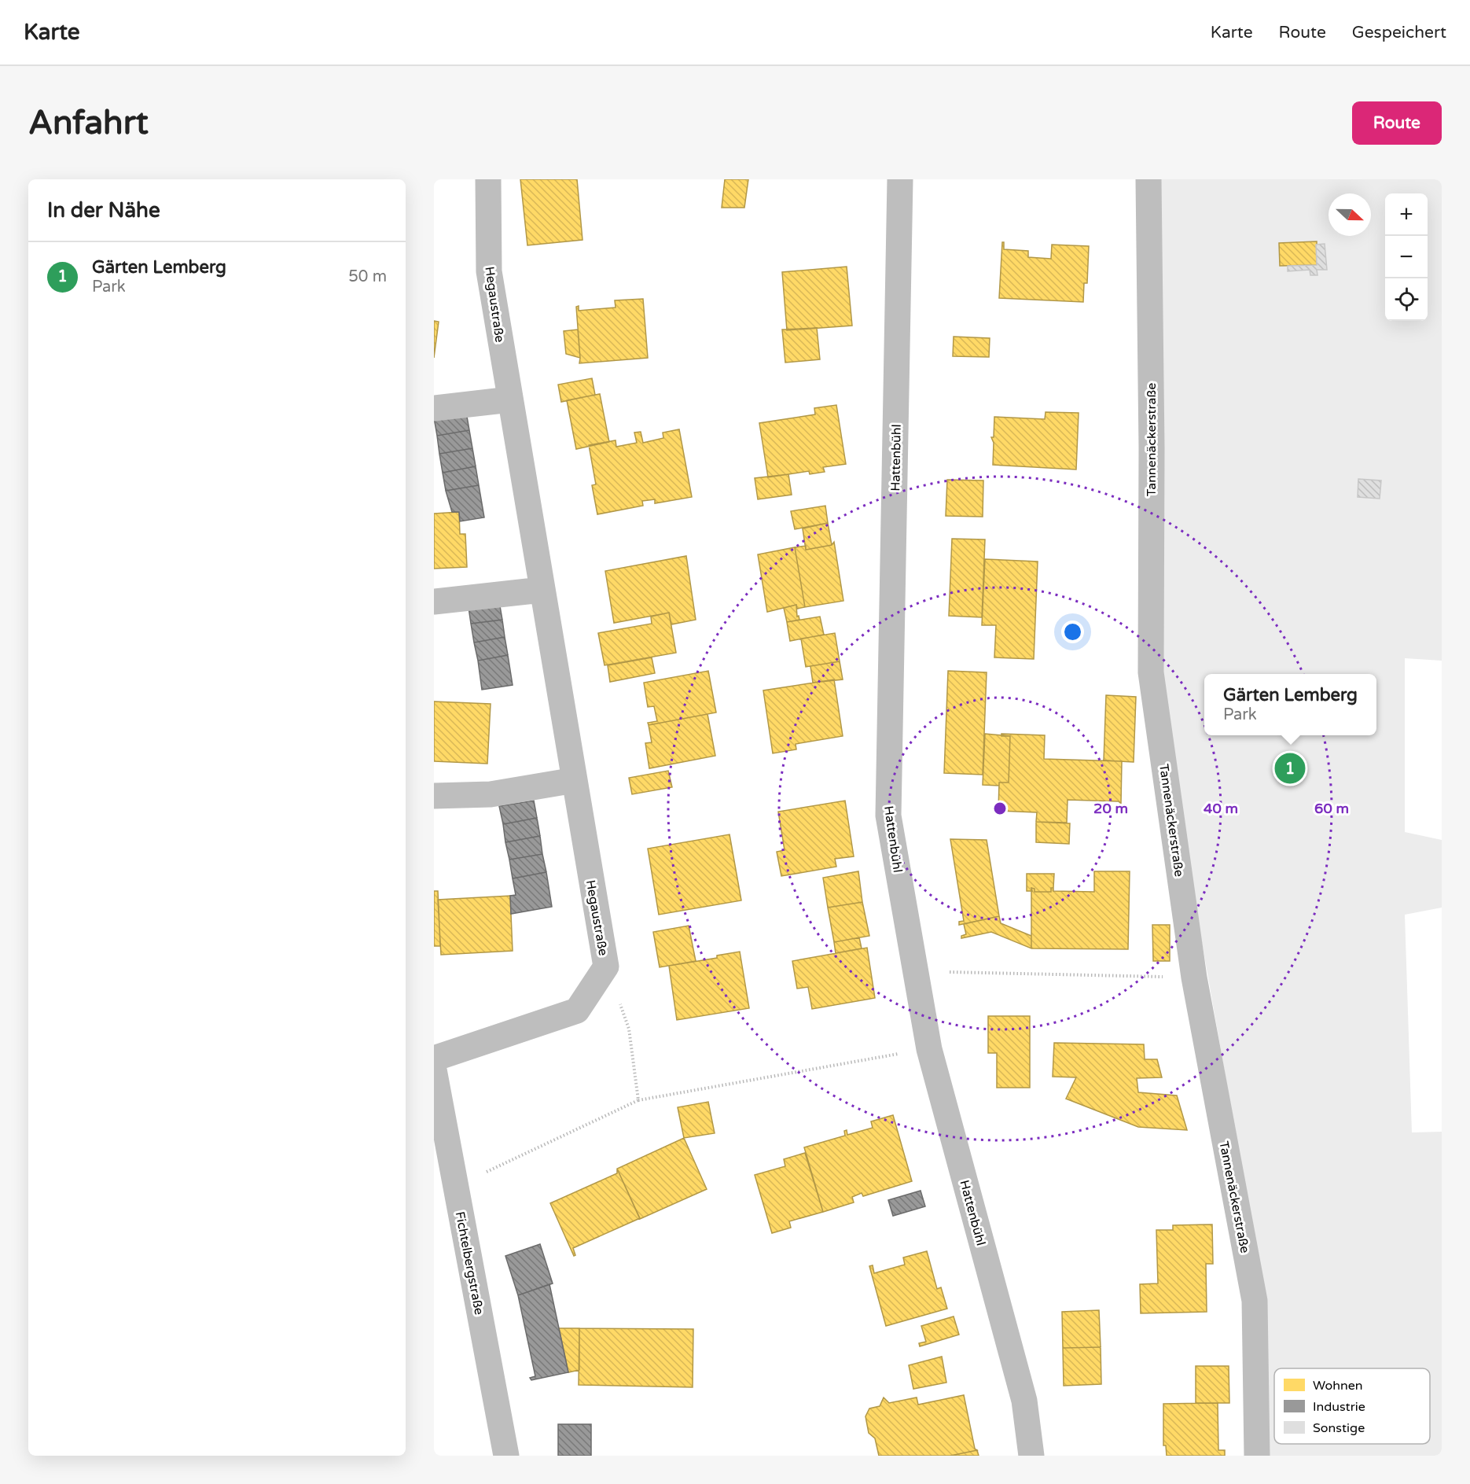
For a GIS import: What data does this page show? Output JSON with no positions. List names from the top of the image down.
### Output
{
  "streets": {
    "street": [
      "Hegaustraße",
      "Tannenäckerstraße",
      "Hattenbühl",
      "Fichtelbergstraße"
    ]
  },
  "legend": ["Wohnen", "Industrie", "Sonstige"],
  "north": "right",
  "page": {
    "header": "Karte",
    "nav": ["Karte", "Route", "Gespeichert"],
    "buttons": "Route",
    "title": "Anfahrt",
    "heading": "In der Nähe",
    "map_buttons": ["+", "−"],
    "list": [
      {
        "mark": "1",
        "name": "Gärten Lemberg",
        "note": "Park",
        "value": "50 m"
      }
    ],
    "popup": ["Gärten Lemberg", "Park"],
    "pins": "1"
  },
  "rings": ["20 m", "40 m", "60 m"]
}
